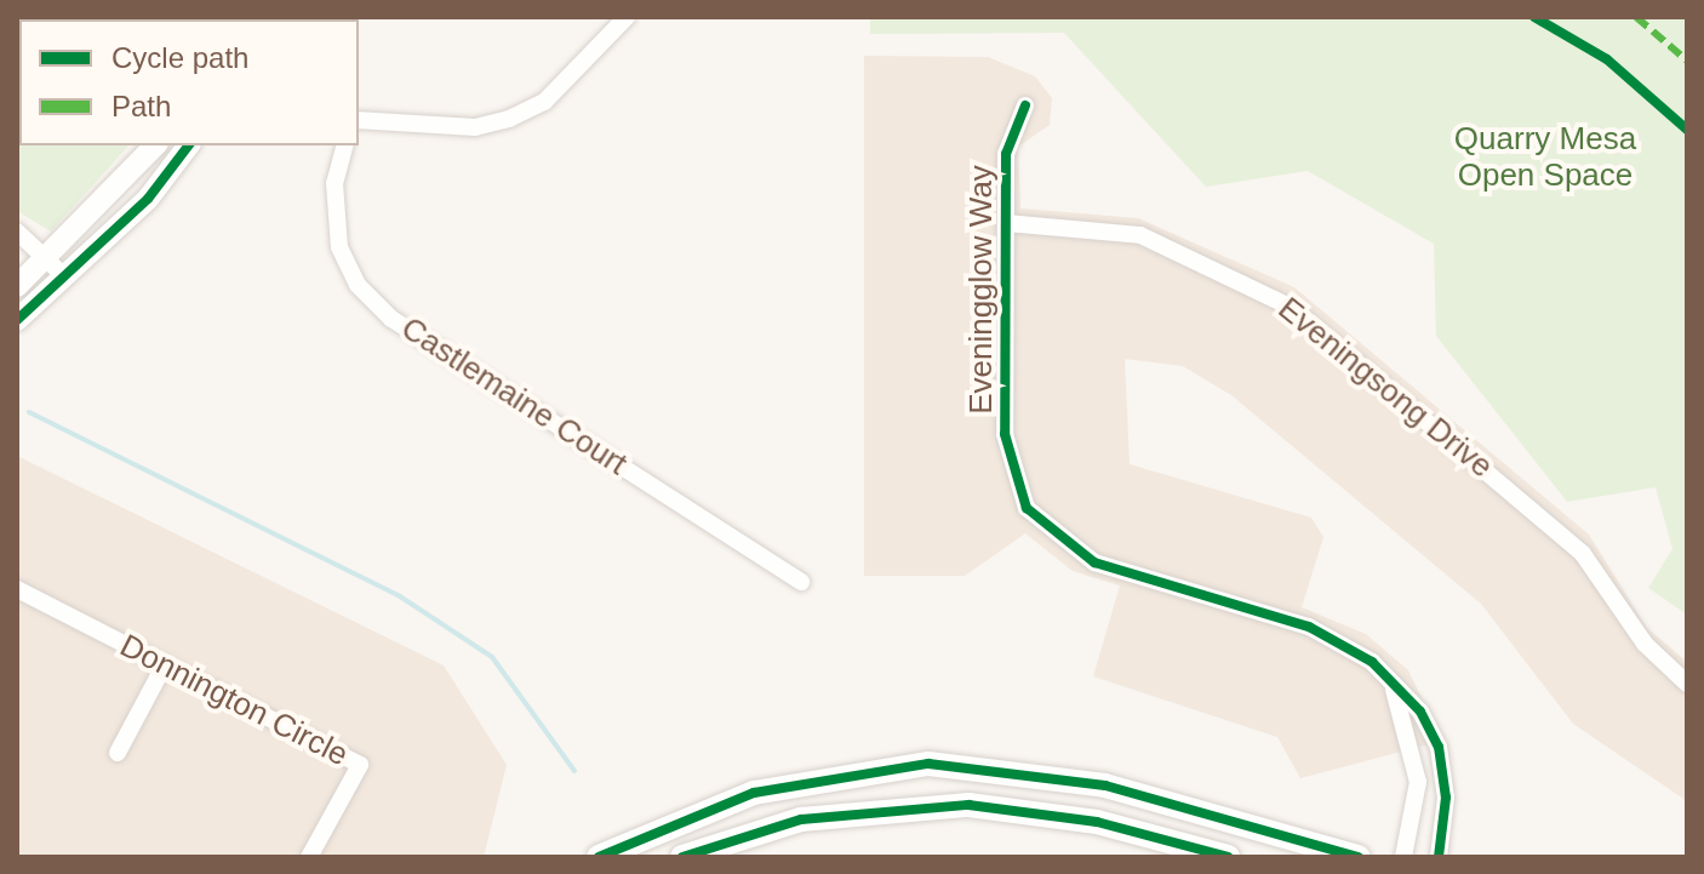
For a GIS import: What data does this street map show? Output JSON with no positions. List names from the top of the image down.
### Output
{
  "streets": {
    "street": [
      "Eveningglow Way",
      "Eveningsong Drive",
      "Castlemaine Court",
      "Donnington Circle"
    ]
  },
  "crossings": [
    ["Eveningglow Way", "Eveningsong Drive"]
  ],
  "parks": ["Quarry Mesa Open Space"],
  "legend": ["Cycle path", "Path"]
}
